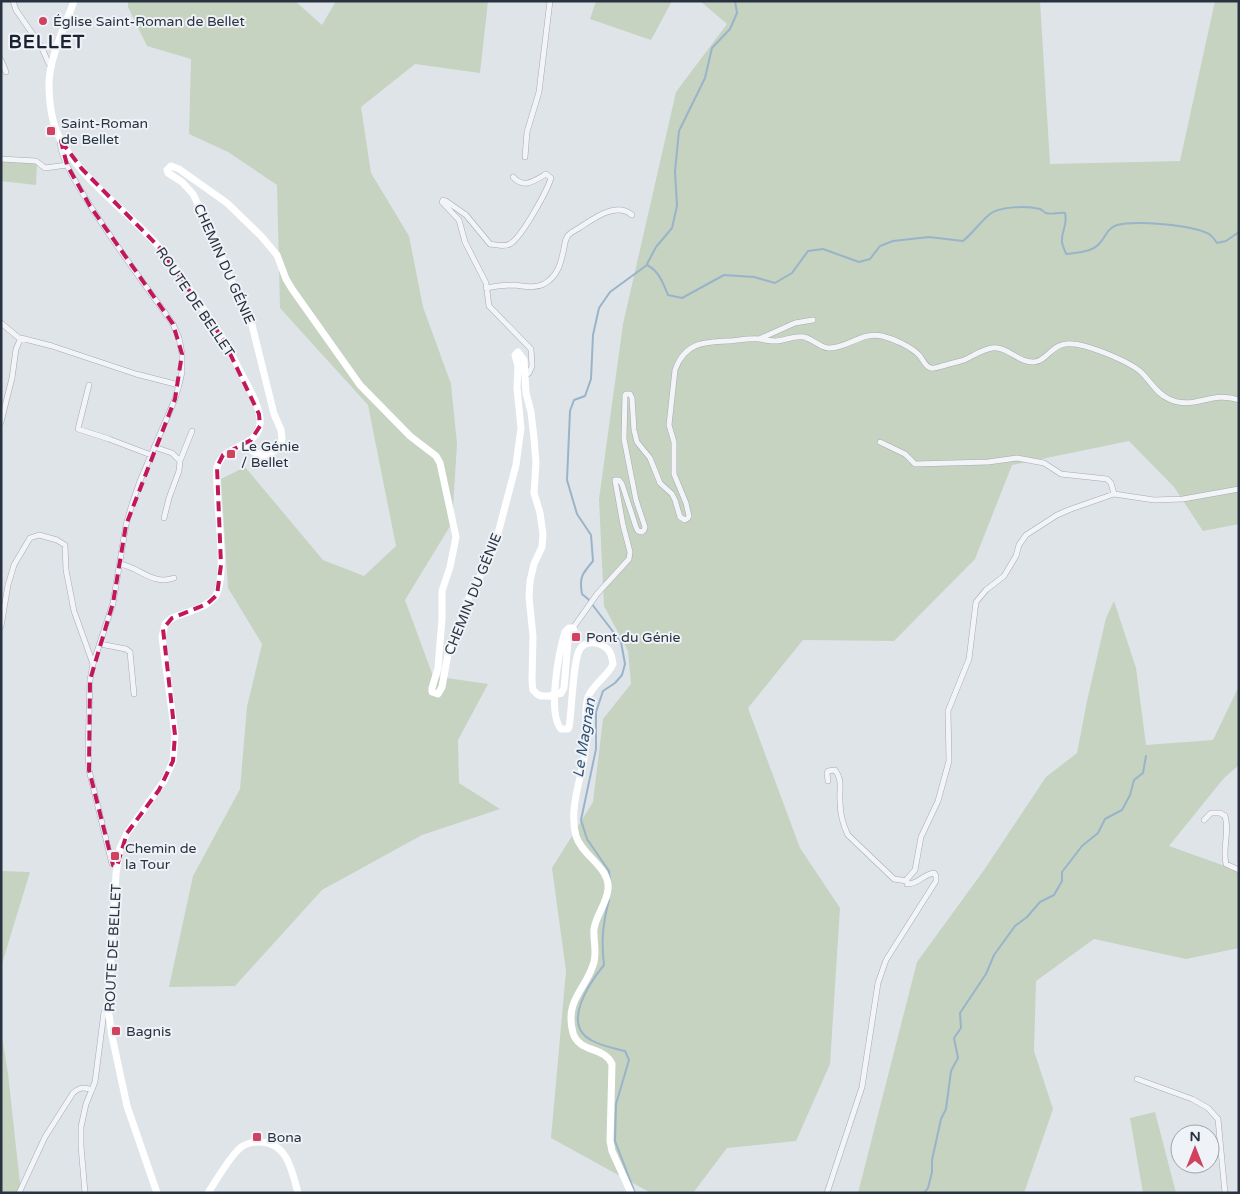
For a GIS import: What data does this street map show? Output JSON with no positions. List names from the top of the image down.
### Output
{
  "streets": {
    "street": ["CHEMIN DU GÉNIE", "ROUTE DE BELLET"]
  },
  "crossings": [
    ["CHEMIN DU GÉNIE", "ROUTE DE BELLET"]
  ],
  "districts": ["BELLET"],
  "water": ["Le Magnan"],
  "places": {
    "other": ["Église Saint-Roman de Bellet"],
    "transit": [
      "Saint-Roman de Bellet",
      "Le Génie / Bellet",
      "Pont du Génie",
      "Chemin de la Tour",
      "Bagnis",
      "Bona"
    ]
  },
  "north": "top"
}
